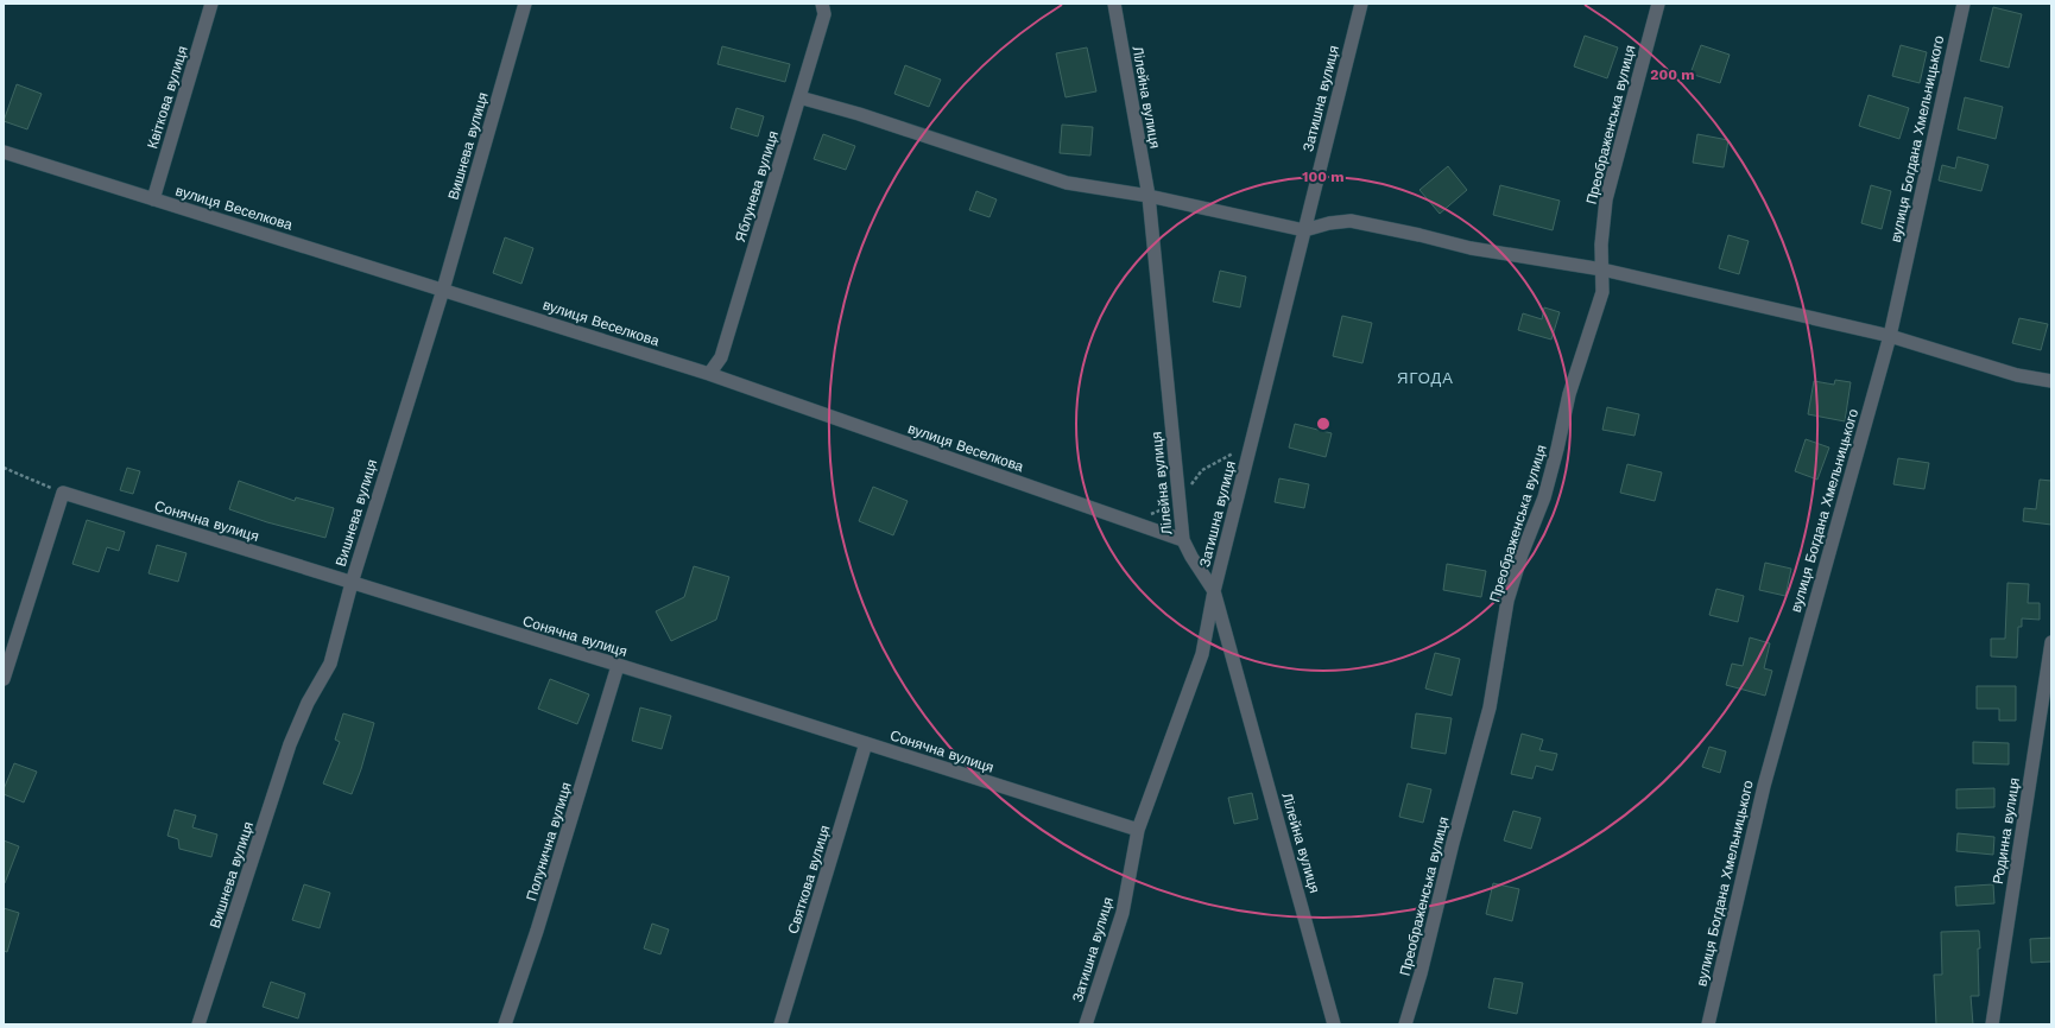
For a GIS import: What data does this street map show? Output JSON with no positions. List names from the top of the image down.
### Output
{
  "streets": {
    "street": [
      "Квіткова вулиця",
      "Лілейна вулиця",
      "Затишна вулиця",
      "Преображенська вулиця",
      "вулиця Богдана Хмельницького",
      "Вишнева вулиця",
      "Яблунева вулиця",
      "вулиця Веселкова",
      "Сонячна вулиця",
      "Родинна вулиця",
      "Полунична вулиця",
      "Святкова вулиця"
    ]
  },
  "crossings": [
    ["Квіткова вулиця", "вулиця Веселкова"],
    ["Лілейна вулиця", "Затишна вулиця"],
    ["Лілейна вулиця", "вулиця Веселкова"],
    ["Затишна вулиця", "Сонячна вулиця"],
    ["Вишнева вулиця", "вулиця Веселкова"],
    ["Вишнева вулиця", "Сонячна вулиця"],
    ["Яблунева вулиця", "вулиця Веселкова"],
    ["Сонячна вулиця", "Полунична вулиця"],
    ["Сонячна вулиця", "Святкова вулиця"]
  ],
  "districts": ["ЯГОДА"],
  "rings": ["200 m", "100 m"]
}
